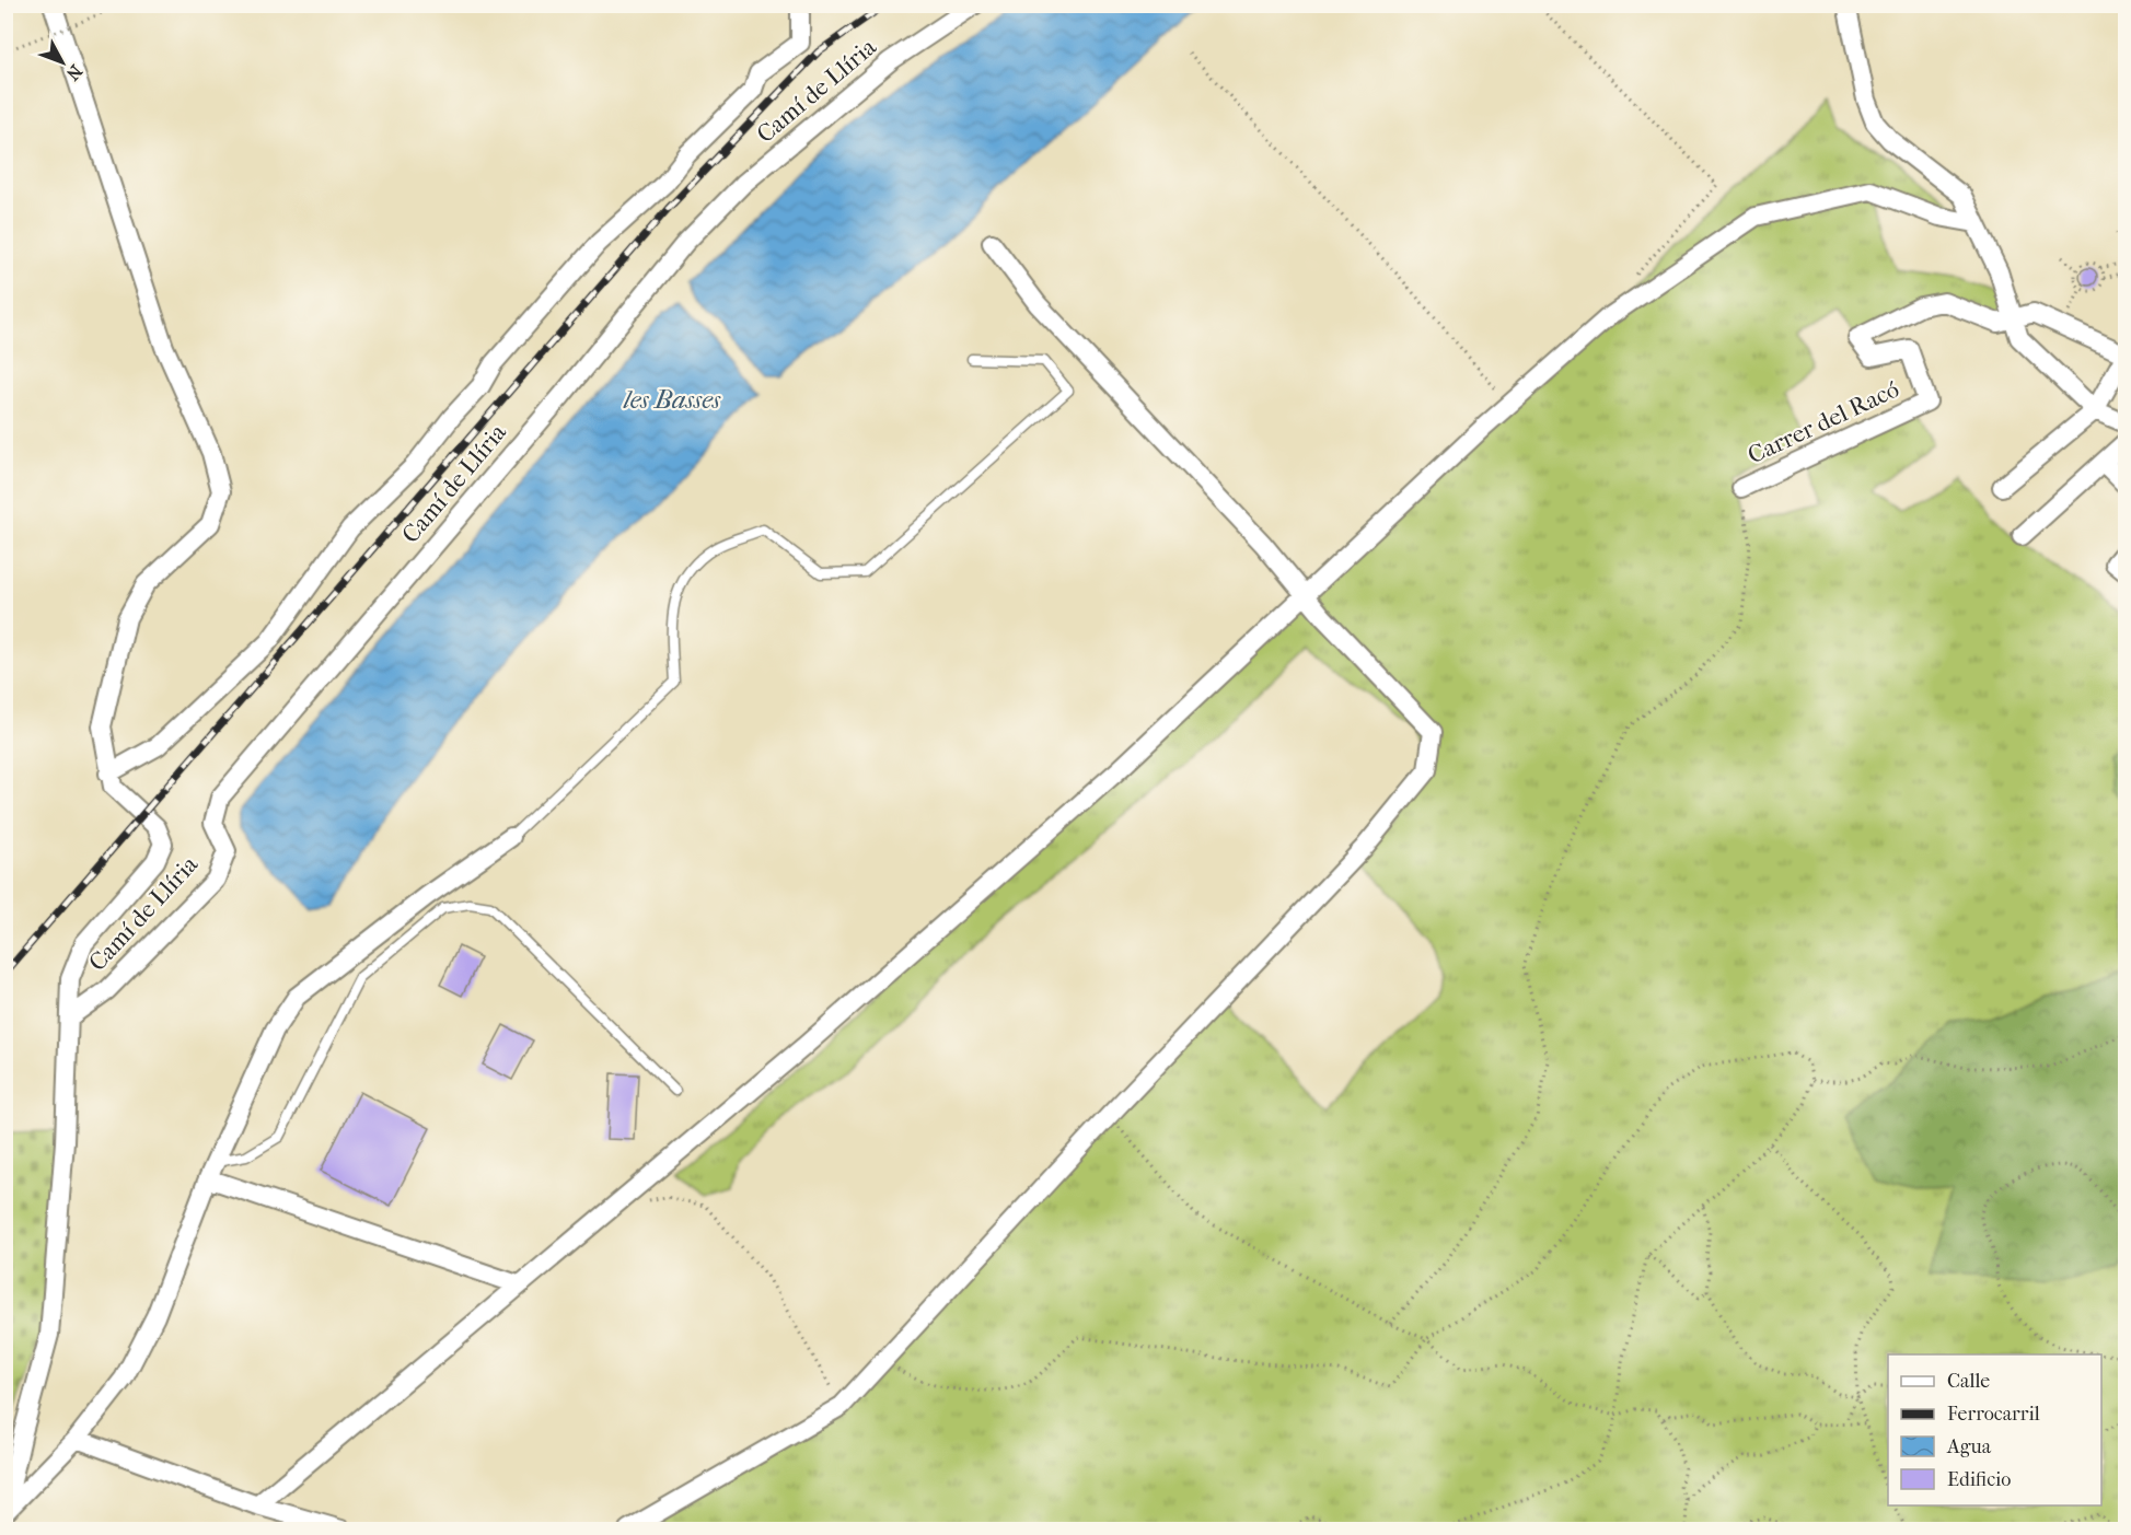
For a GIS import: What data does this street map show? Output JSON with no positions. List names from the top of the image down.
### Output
{
  "streets": {
    "street": ["Camí de Llíria", "Carrer del Racó"]
  },
  "water": ["les Basses"],
  "legend": [
    "Calle",
    "Ferrocarril",
    "Agua",
    "Edificio"
  ],
  "north": "bottom right"
}
